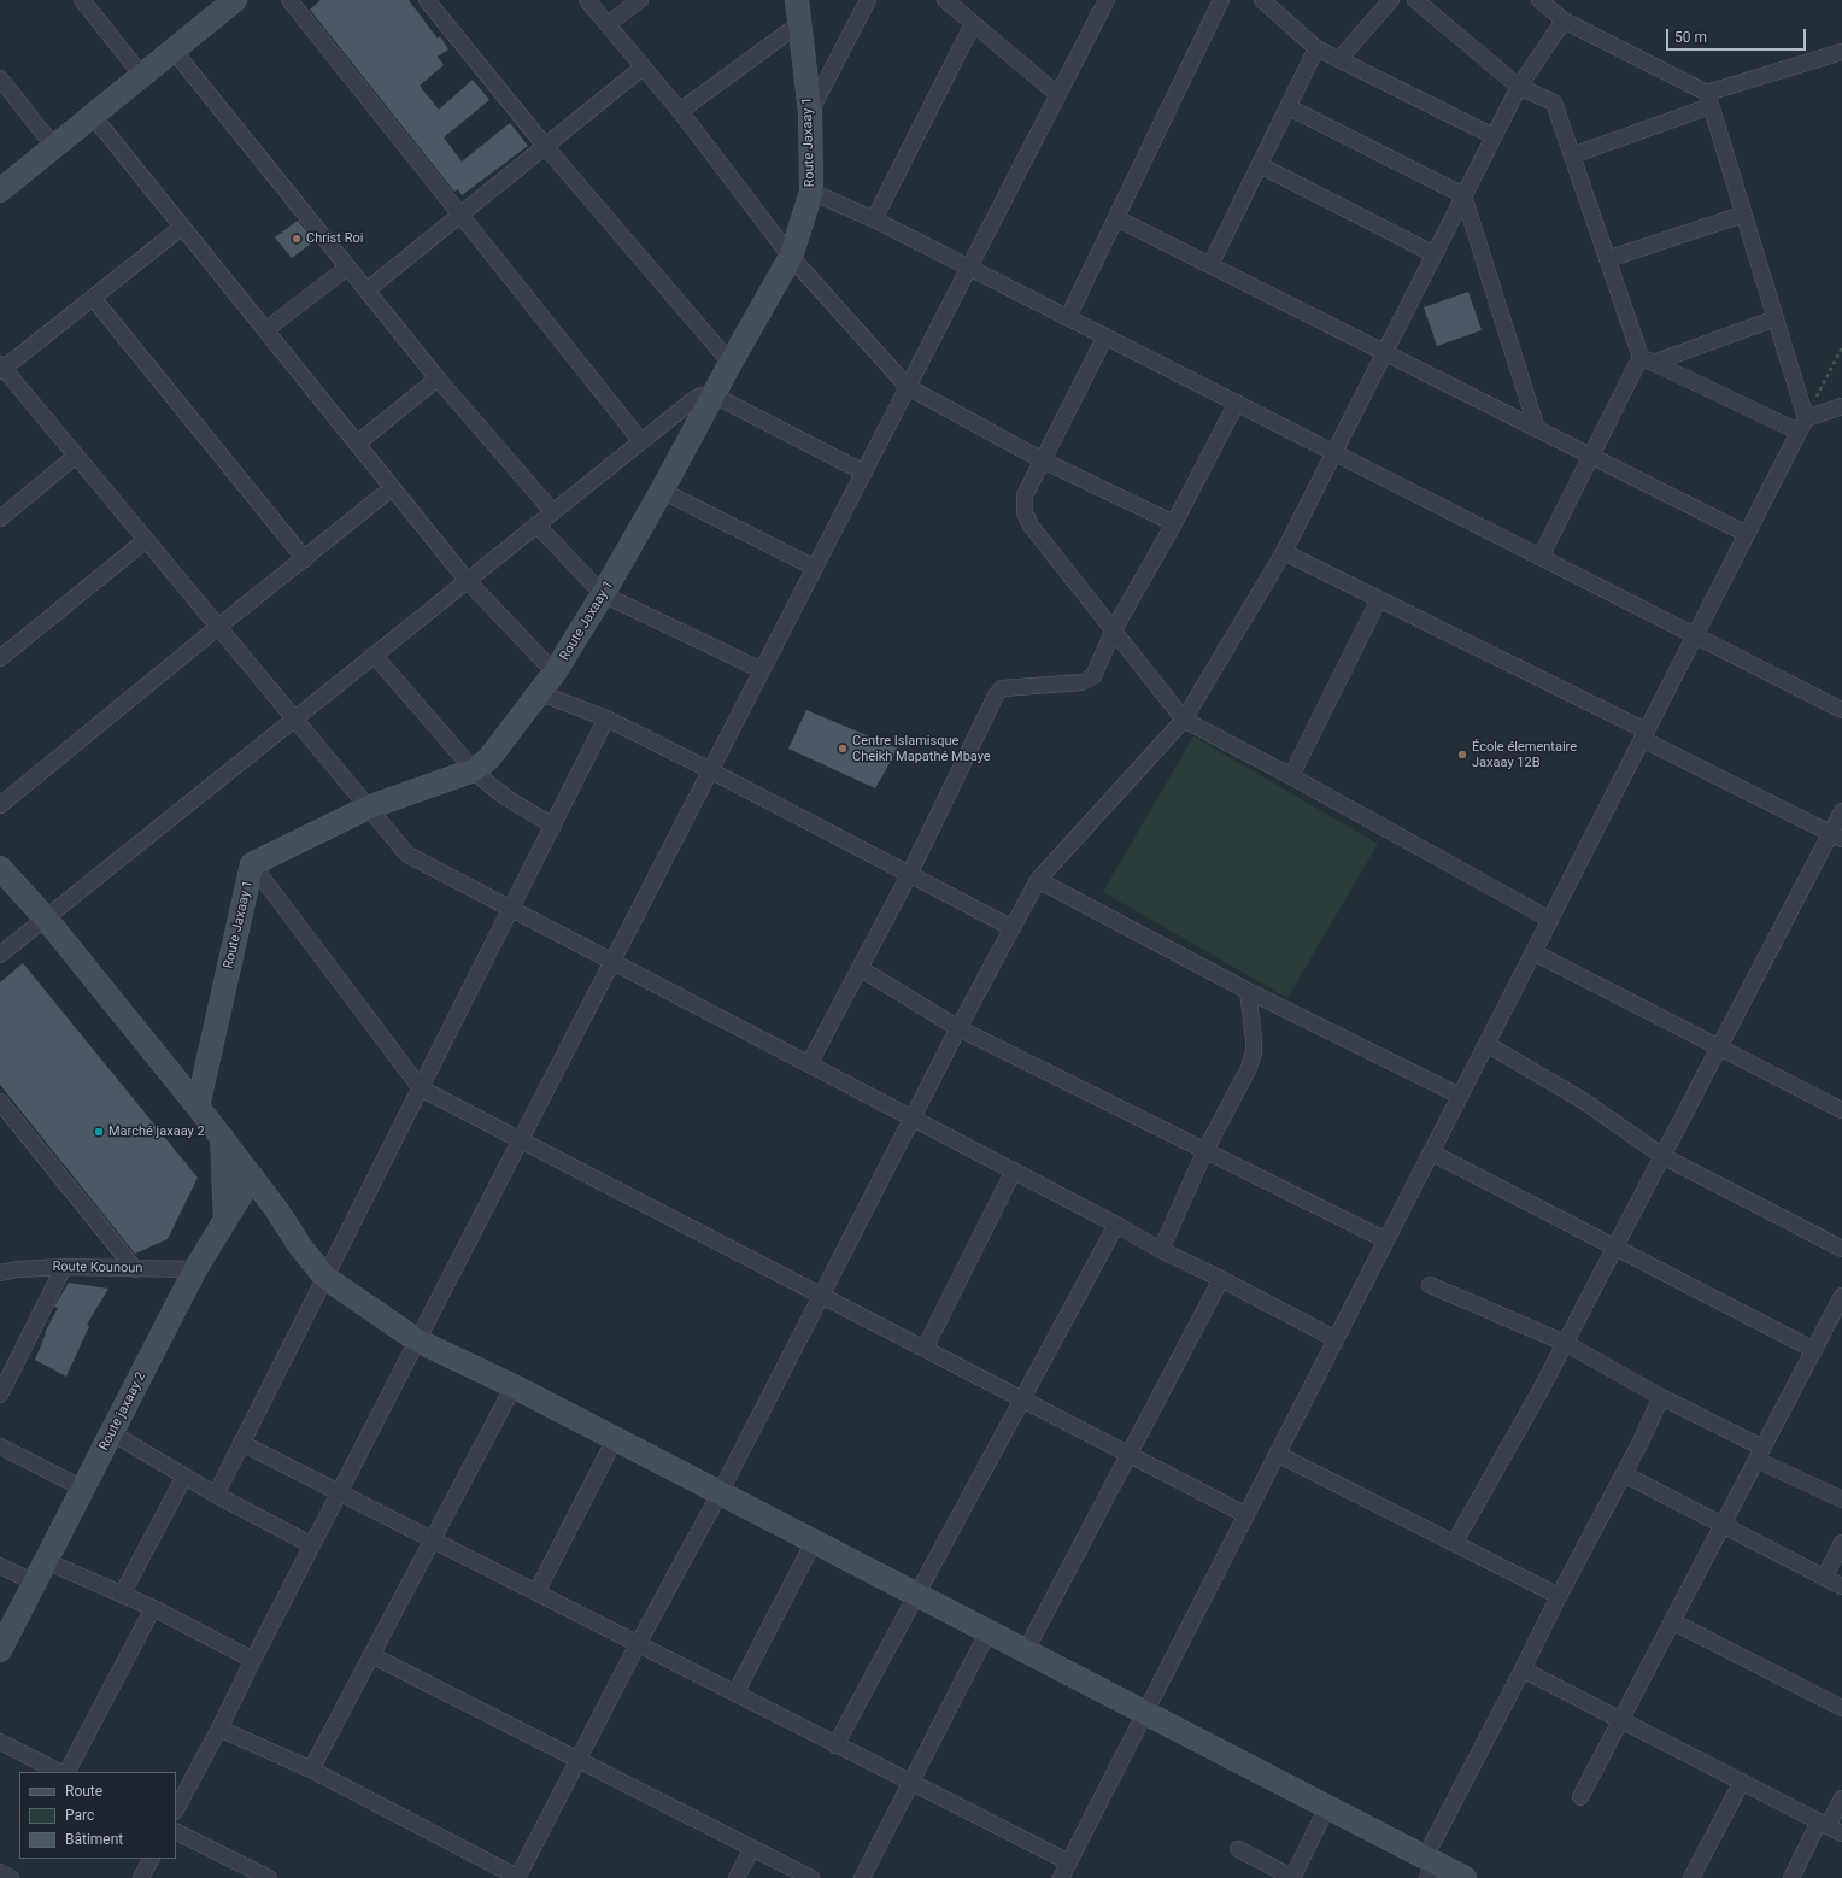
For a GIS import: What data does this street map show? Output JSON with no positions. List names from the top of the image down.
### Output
{
  "streets": {
    "street": ["Route Jaxaay 1", "Route Kounoun", "Route jaxaay 2"]
  },
  "crossings": [
    ["Route Kounoun", "Route jaxaay 2"]
  ],
  "places": [
    "Christ Roi",
    "Centre Islamisque Cheikh Mapathé Mbaye",
    "École élementaire Jaxaay 12B",
    "Marché jaxaay 2"
  ],
  "legend": ["Route", "Parc", "Bâtiment"],
  "scale_bar": "50 m"
}
